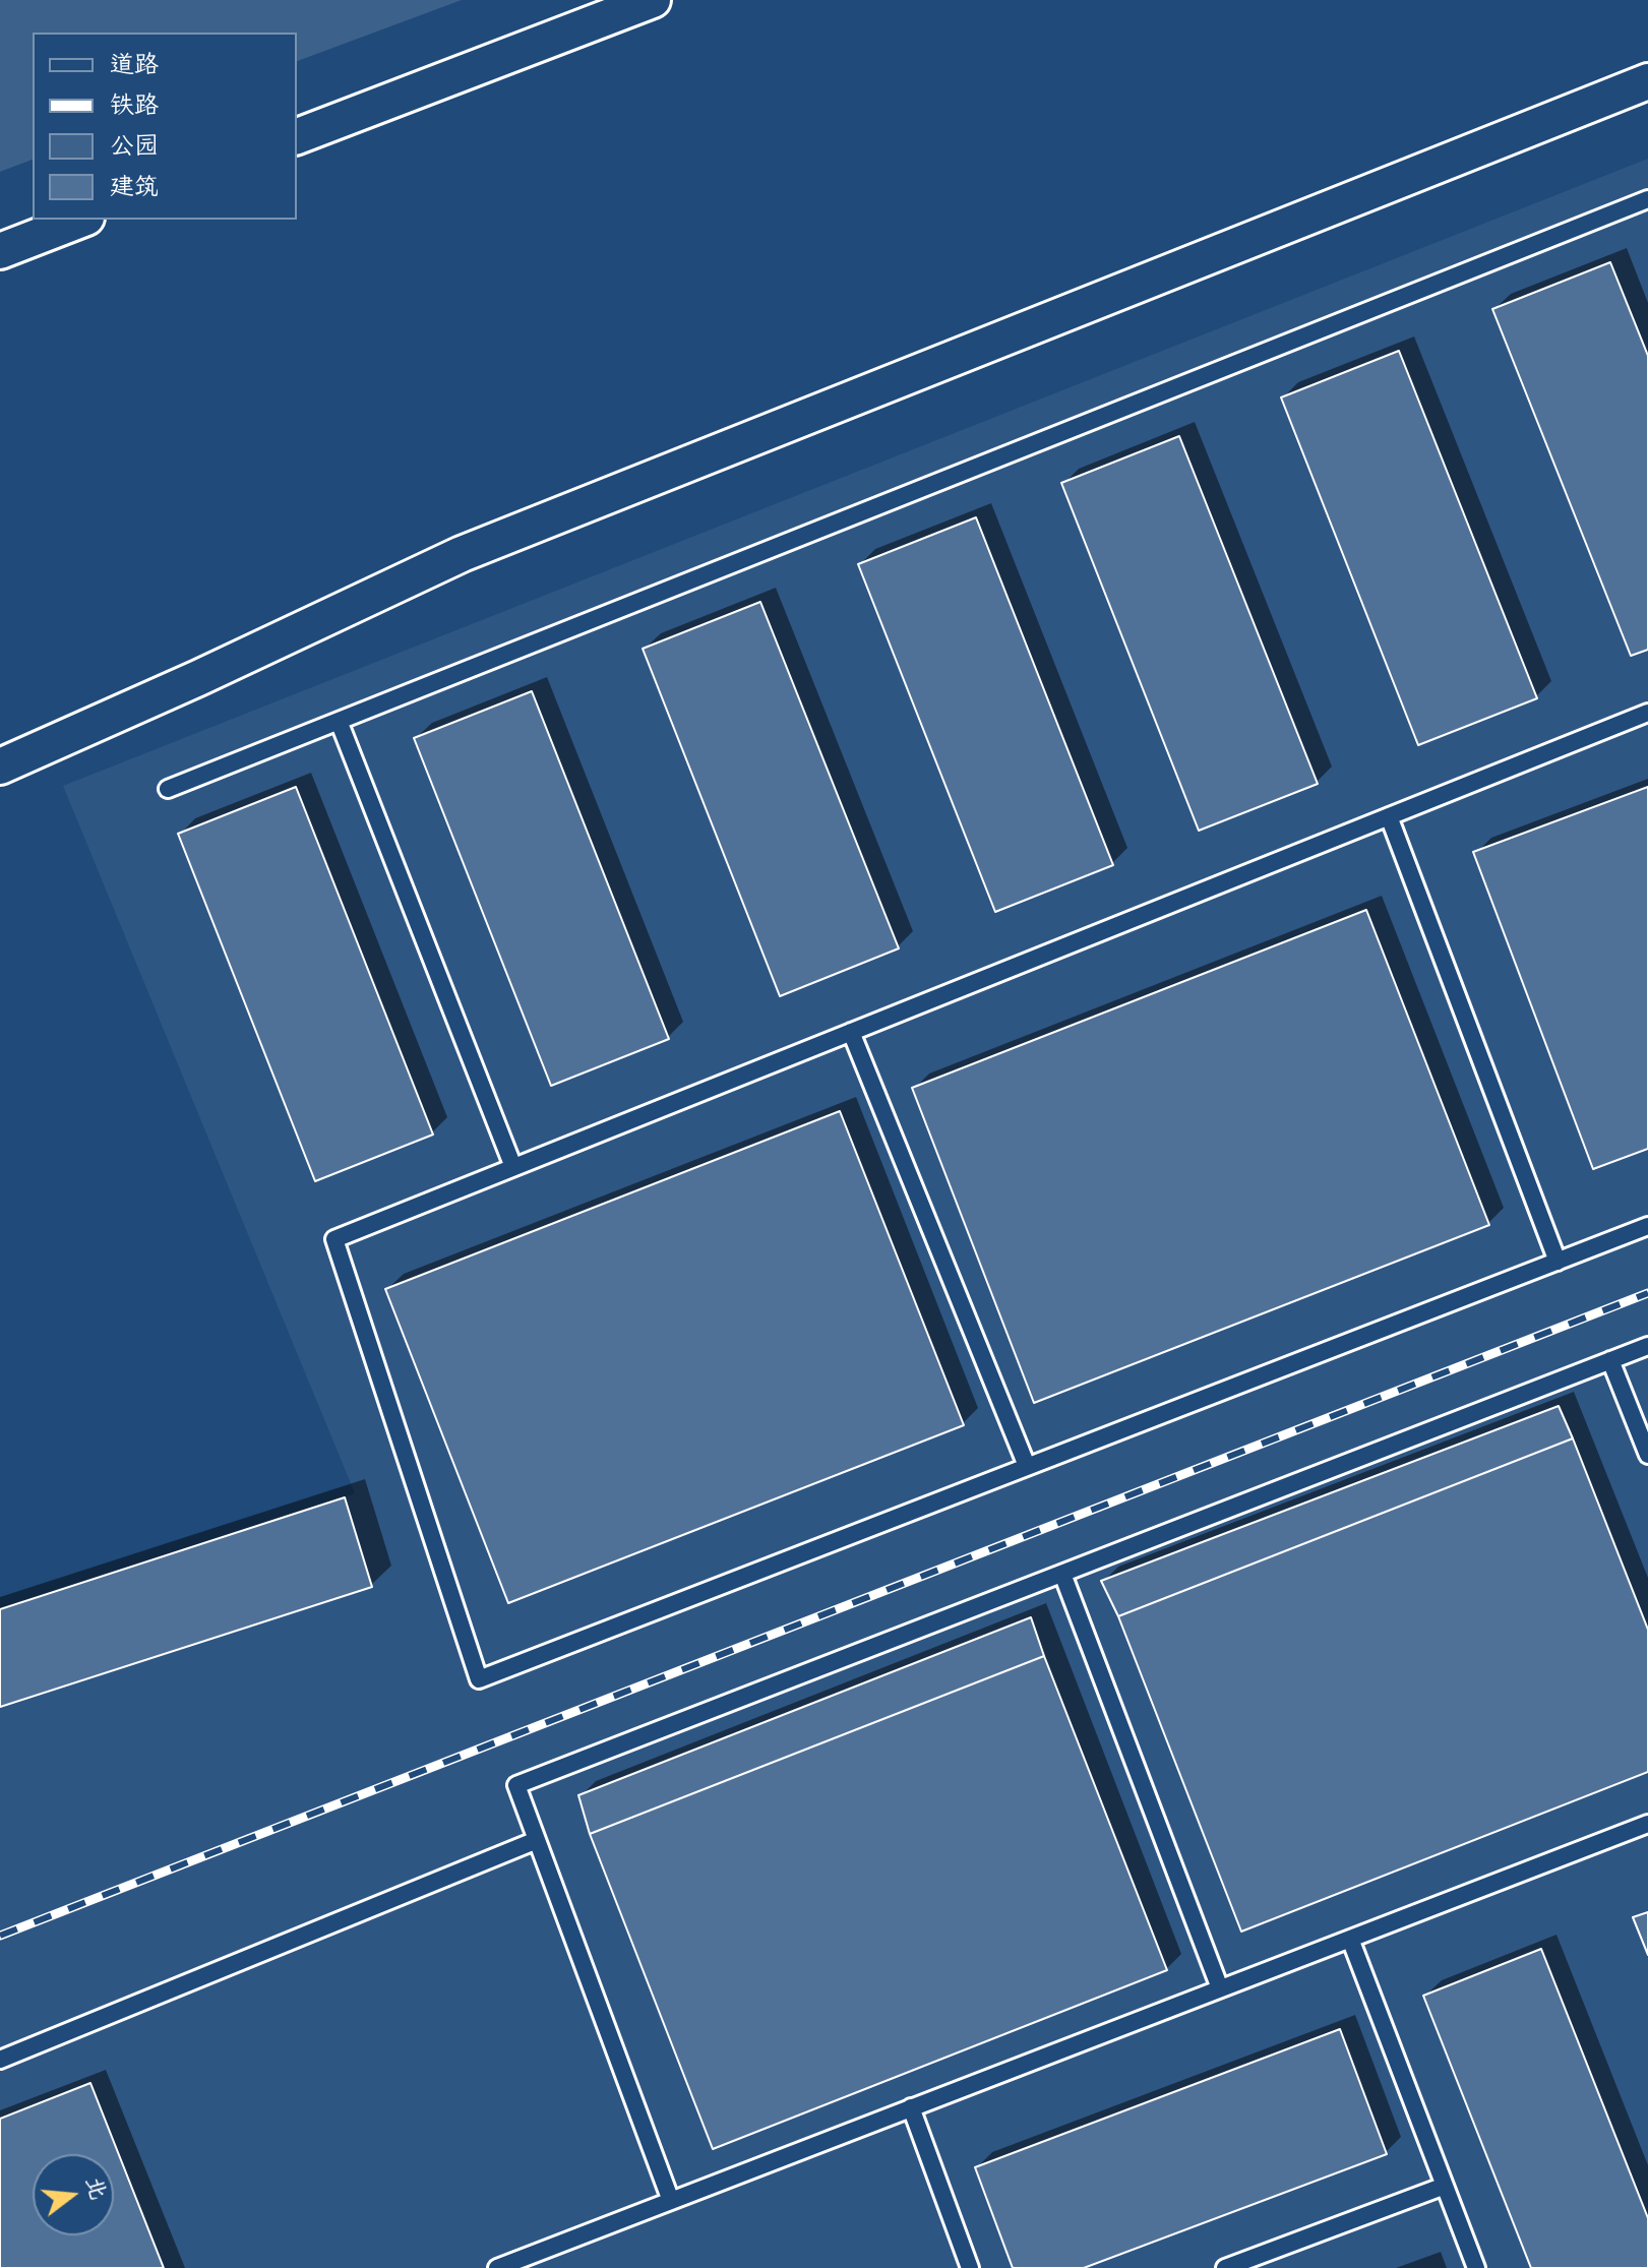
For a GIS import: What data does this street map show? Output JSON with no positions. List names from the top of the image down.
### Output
{
  "legend": [
    "道路",
    "铁路",
    "公园",
    "建筑"
  ],
  "north": "right"
}
